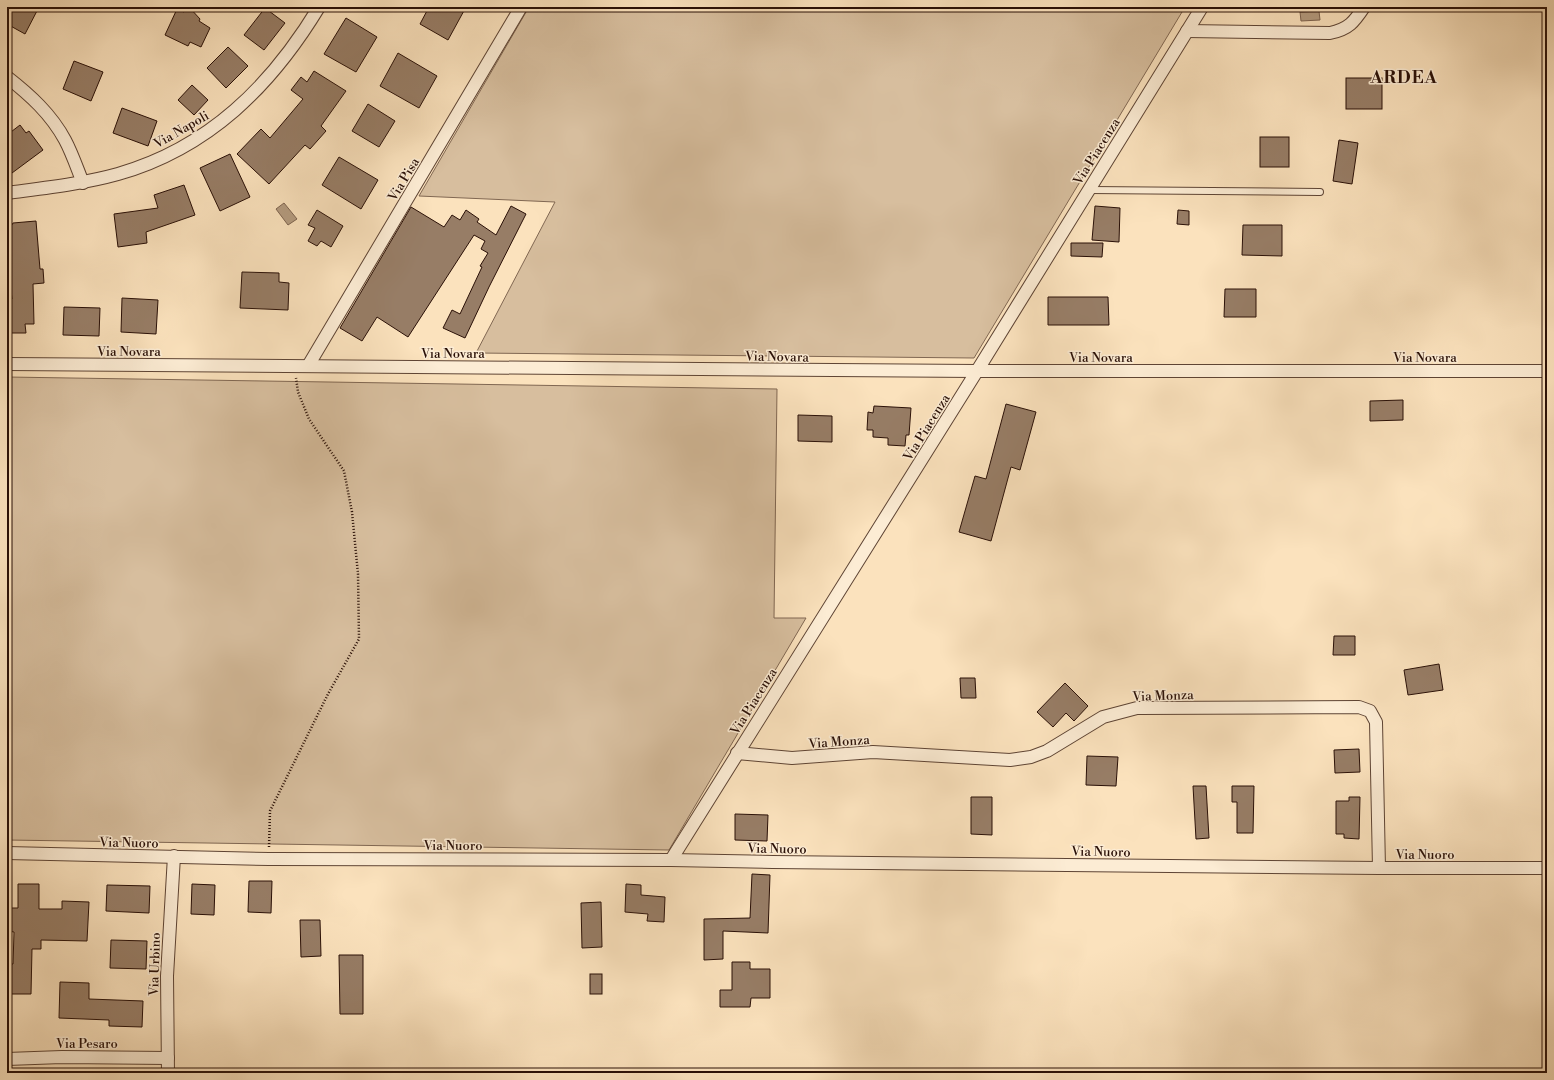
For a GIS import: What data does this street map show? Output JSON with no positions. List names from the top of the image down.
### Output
{
  "streets": {
    "street": [
      "Via Napoli",
      "Via Piacenza",
      "Via Pisa",
      "Via Novara",
      "Via Monza",
      "Via Nuoro",
      "Via Urbino",
      "Via Pesaro"
    ]
  },
  "crossings": [
    ["Via Piacenza", "Via Novara"],
    ["Via Piacenza", "Via Monza"],
    ["Via Piacenza", "Via Nuoro"],
    ["Via Pisa", "Via Novara"],
    ["Via Monza", "Via Nuoro"],
    ["Via Nuoro", "Via Urbino"],
    ["Via Urbino", "Via Pesaro"]
  ],
  "districts": ["ARDEA"]
}
